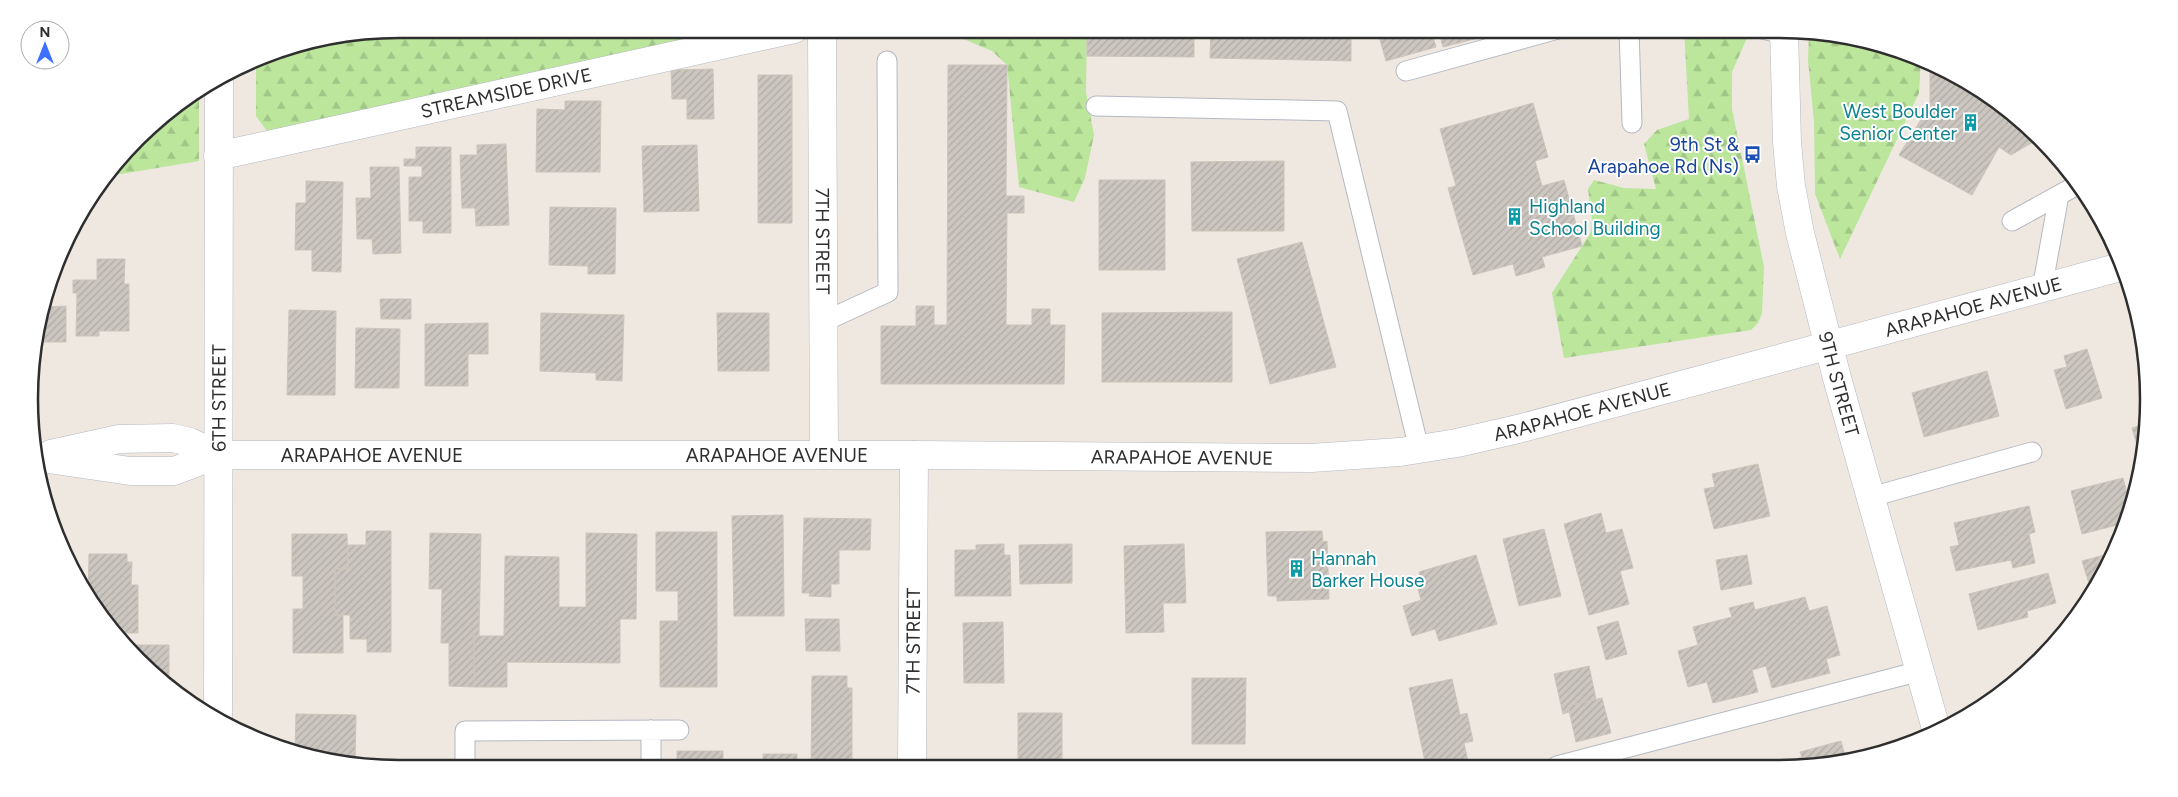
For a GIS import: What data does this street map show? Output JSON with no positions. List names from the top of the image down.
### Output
{
  "streets": {
    "street": [
      "STREAMSIDE DRIVE",
      "7TH STREET",
      "ARAPAHOE AVENUE",
      "9TH STREET",
      "6TH STREET"
    ]
  },
  "crossings": [
    ["STREAMSIDE DRIVE", "6TH STREET"],
    ["7TH STREET", "ARAPAHOE AVENUE"],
    ["ARAPAHOE AVENUE", "9TH STREET"],
    ["ARAPAHOE AVENUE", "6TH STREET"]
  ],
  "places": {
    "building": ["West Boulder Senior Center", "Highland School Building", "Hannah Barker House"],
    "bus stop": ["9th St & Arapahoe Rd (Ns)"]
  },
  "north": "top"
}
